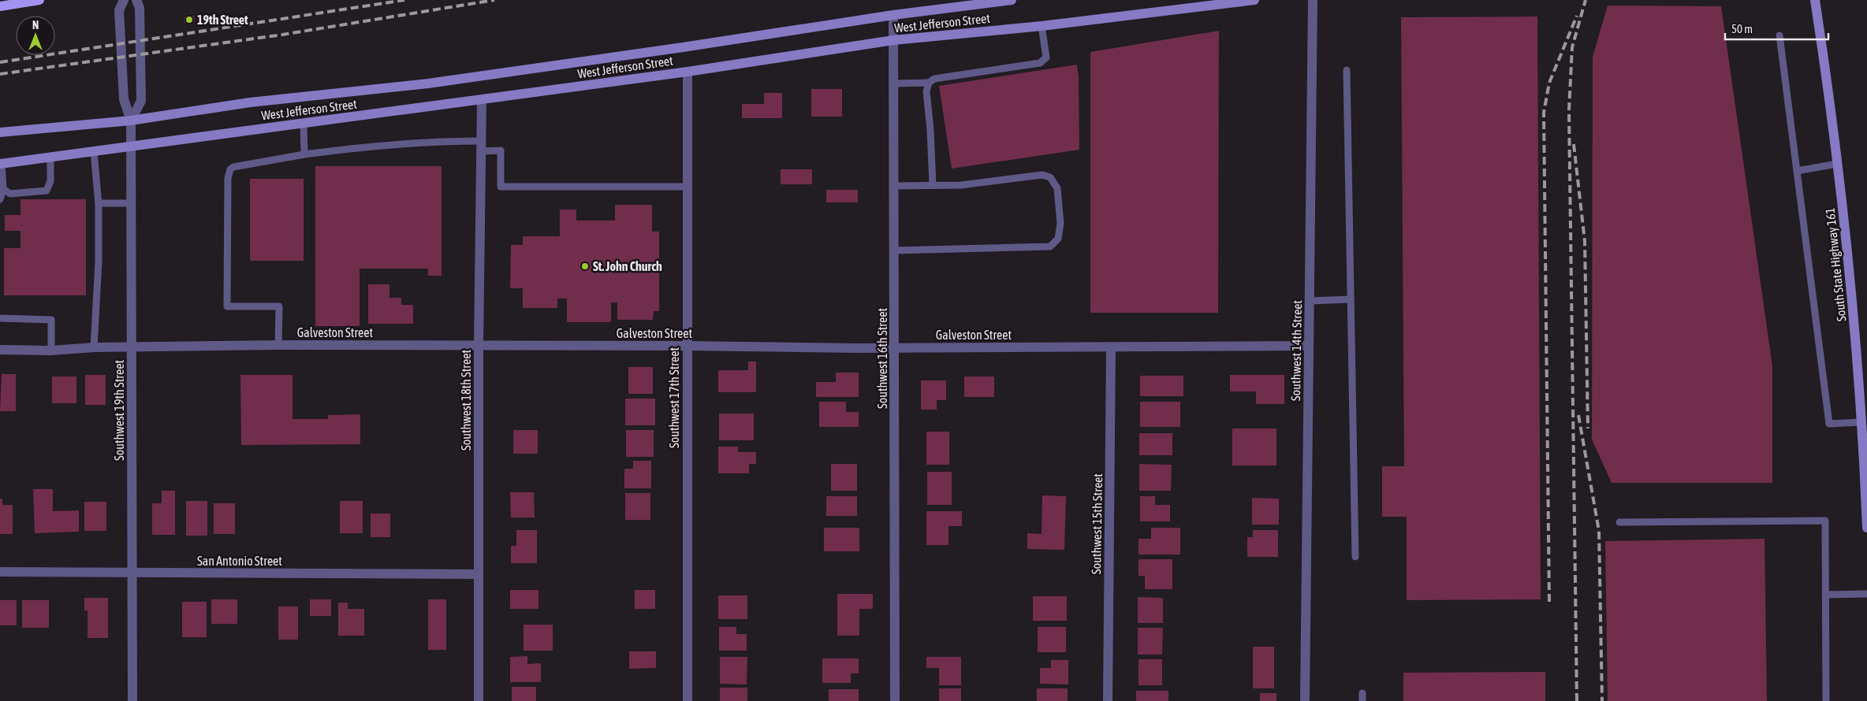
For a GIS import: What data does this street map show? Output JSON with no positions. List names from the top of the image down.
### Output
{
  "streets": {
    "main road": ["West Jefferson Street", "South State Highway 161"],
    "street": [
      "Galveston Street",
      "Southwest 14th Street",
      "Southwest 16th Street",
      "Southwest 17th Street",
      "Southwest 18th Street",
      "Southwest 19th Street",
      "Southwest 15th Street",
      "San Antonio Street"
    ]
  },
  "crossings": [
    ["West Jefferson Street", "Southwest 16th Street"],
    ["West Jefferson Street", "Southwest 17th Street"],
    ["West Jefferson Street", "Southwest 18th Street"],
    ["West Jefferson Street", "Southwest 19th Street"],
    ["Galveston Street", "Southwest 14th Street"],
    ["Galveston Street", "Southwest 16th Street"],
    ["Galveston Street", "Southwest 17th Street"],
    ["Galveston Street", "Southwest 18th Street"],
    ["Galveston Street", "Southwest 19th Street"],
    ["Galveston Street", "Southwest 15th Street"],
    ["Southwest 18th Street", "San Antonio Street"],
    ["Southwest 19th Street", "San Antonio Street"]
  ],
  "places": ["19th Street", "St. John Church"],
  "scale_bar": "50 m",
  "north": "top"
}
